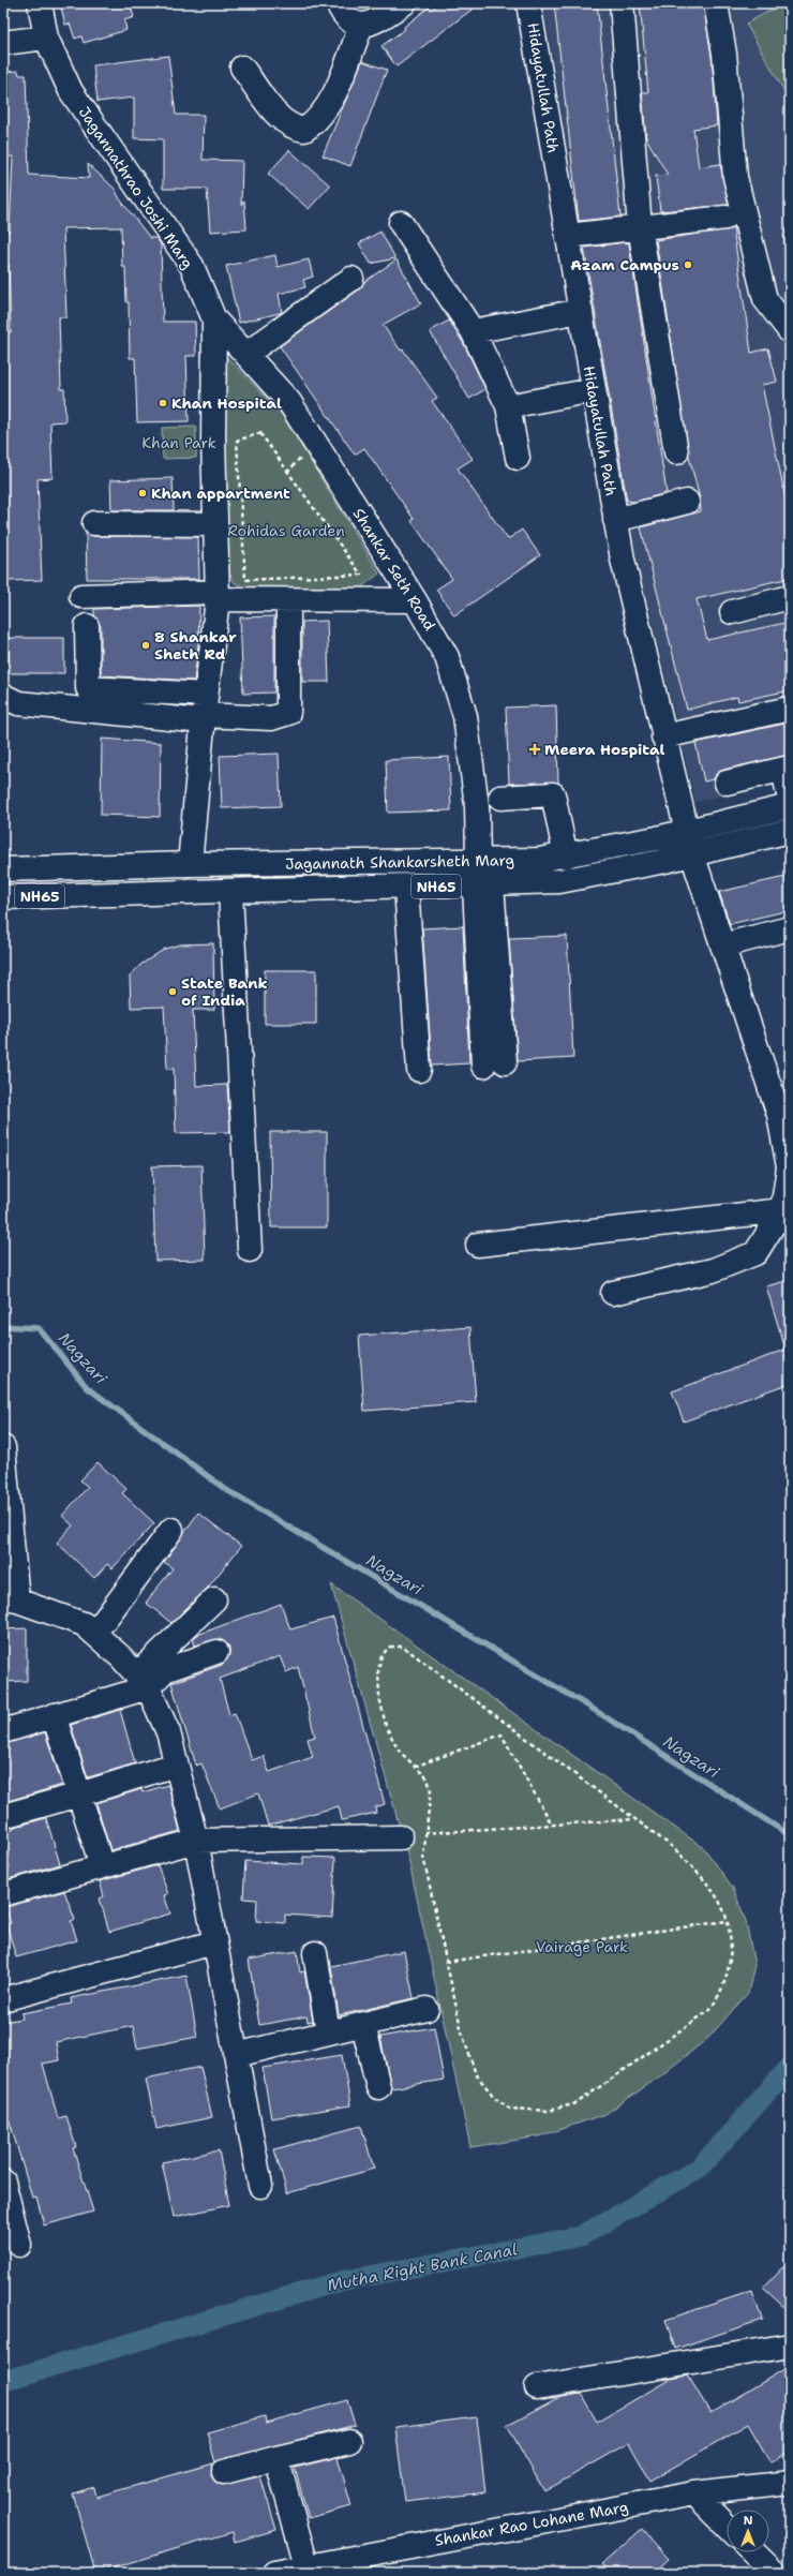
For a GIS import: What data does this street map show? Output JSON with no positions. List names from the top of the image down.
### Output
{
  "streets": {
    "main road": [
      "Hidayatullah Path",
      "Jagannathrao Joshi Marg",
      "Shankar Seth Road",
      "Jagannath Shankarsheth Marg",
      "NH65",
      "Shankar Rao Lohane Marg"
    ]
  },
  "crossings": [
    ["Hidayatullah Path", "Jagannath Shankarsheth Marg"],
    ["Jagannathrao Joshi Marg", "Shankar Seth Road"],
    ["Jagannathrao Joshi Marg", "Jagannath Shankarsheth Marg"],
    ["Shankar Seth Road", "Jagannath Shankarsheth Marg"]
  ],
  "water": ["Nagzari", "Mutha Right Bank Canal"],
  "parks": ["Khan Park", "Rohidas Garden", "Vairage Park"],
  "places": {
    "other": [
      "Azam Campus",
      "Khan Hospital",
      "Khan appartment",
      "8 Shankar Sheth Rd",
      "State Bank of India"
    ],
    "health": ["Meera Hospital"]
  },
  "north": "top"
}
